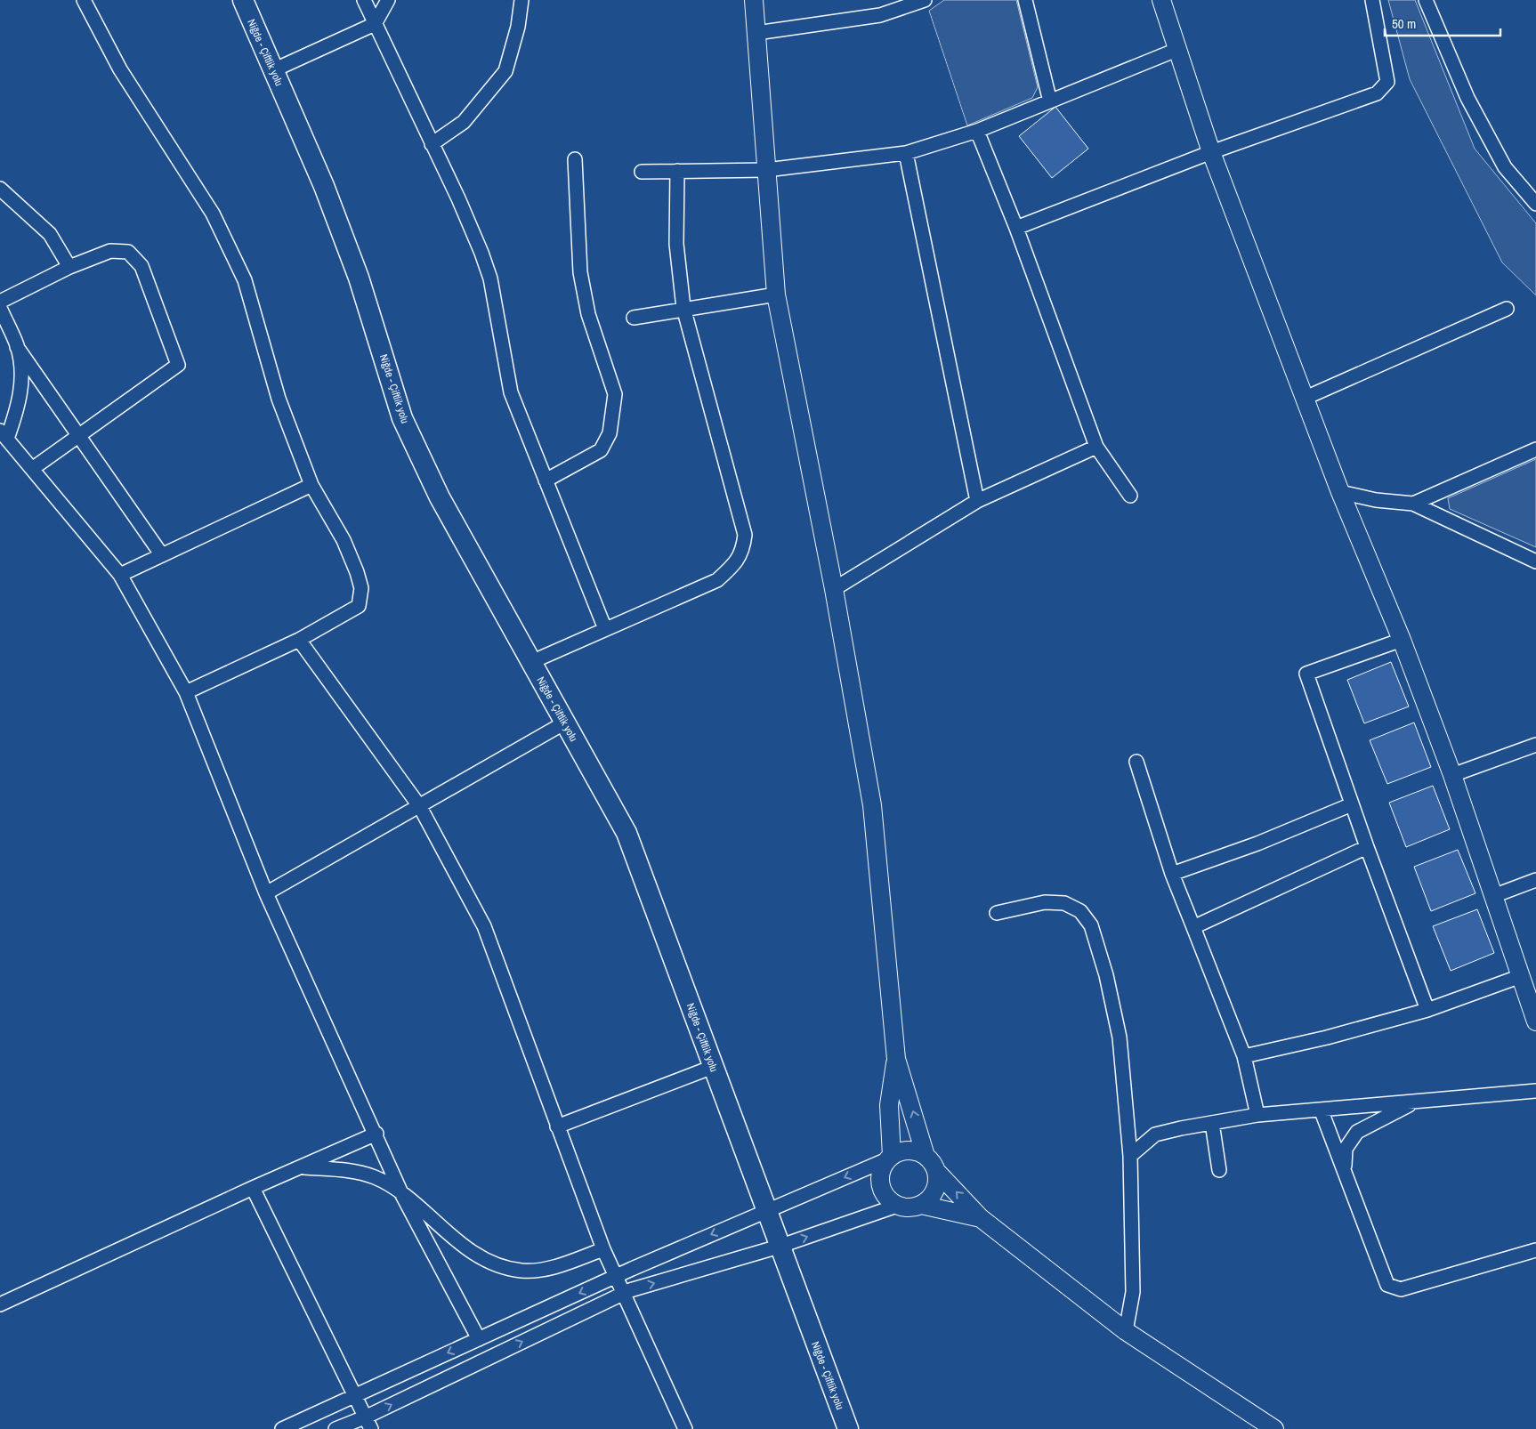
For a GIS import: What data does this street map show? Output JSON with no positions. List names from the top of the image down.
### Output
{
  "streets": {
    "main road": ["Niğde - Çiftlik yolu"]
  },
  "scale_bar": "50 m"
}
